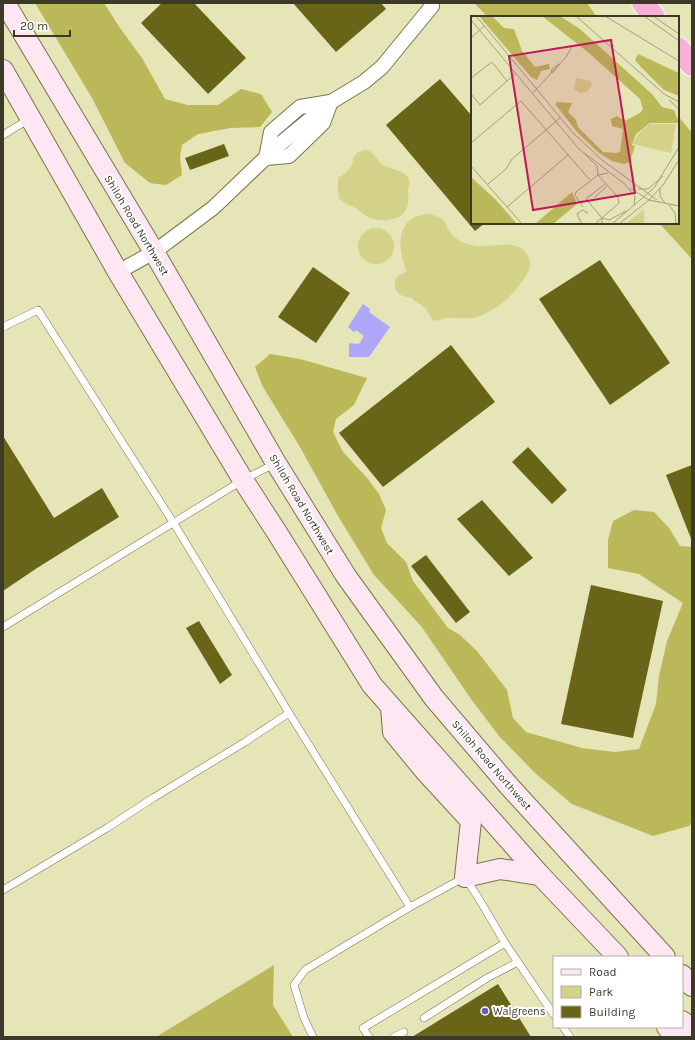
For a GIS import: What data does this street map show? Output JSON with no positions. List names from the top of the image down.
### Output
{
  "streets": {
    "street": ["Shiloh Road Northwest"]
  },
  "places": ["Walgreens"],
  "legend": ["Road", "Park", "Building"],
  "scale_bar": "20 m"
}
